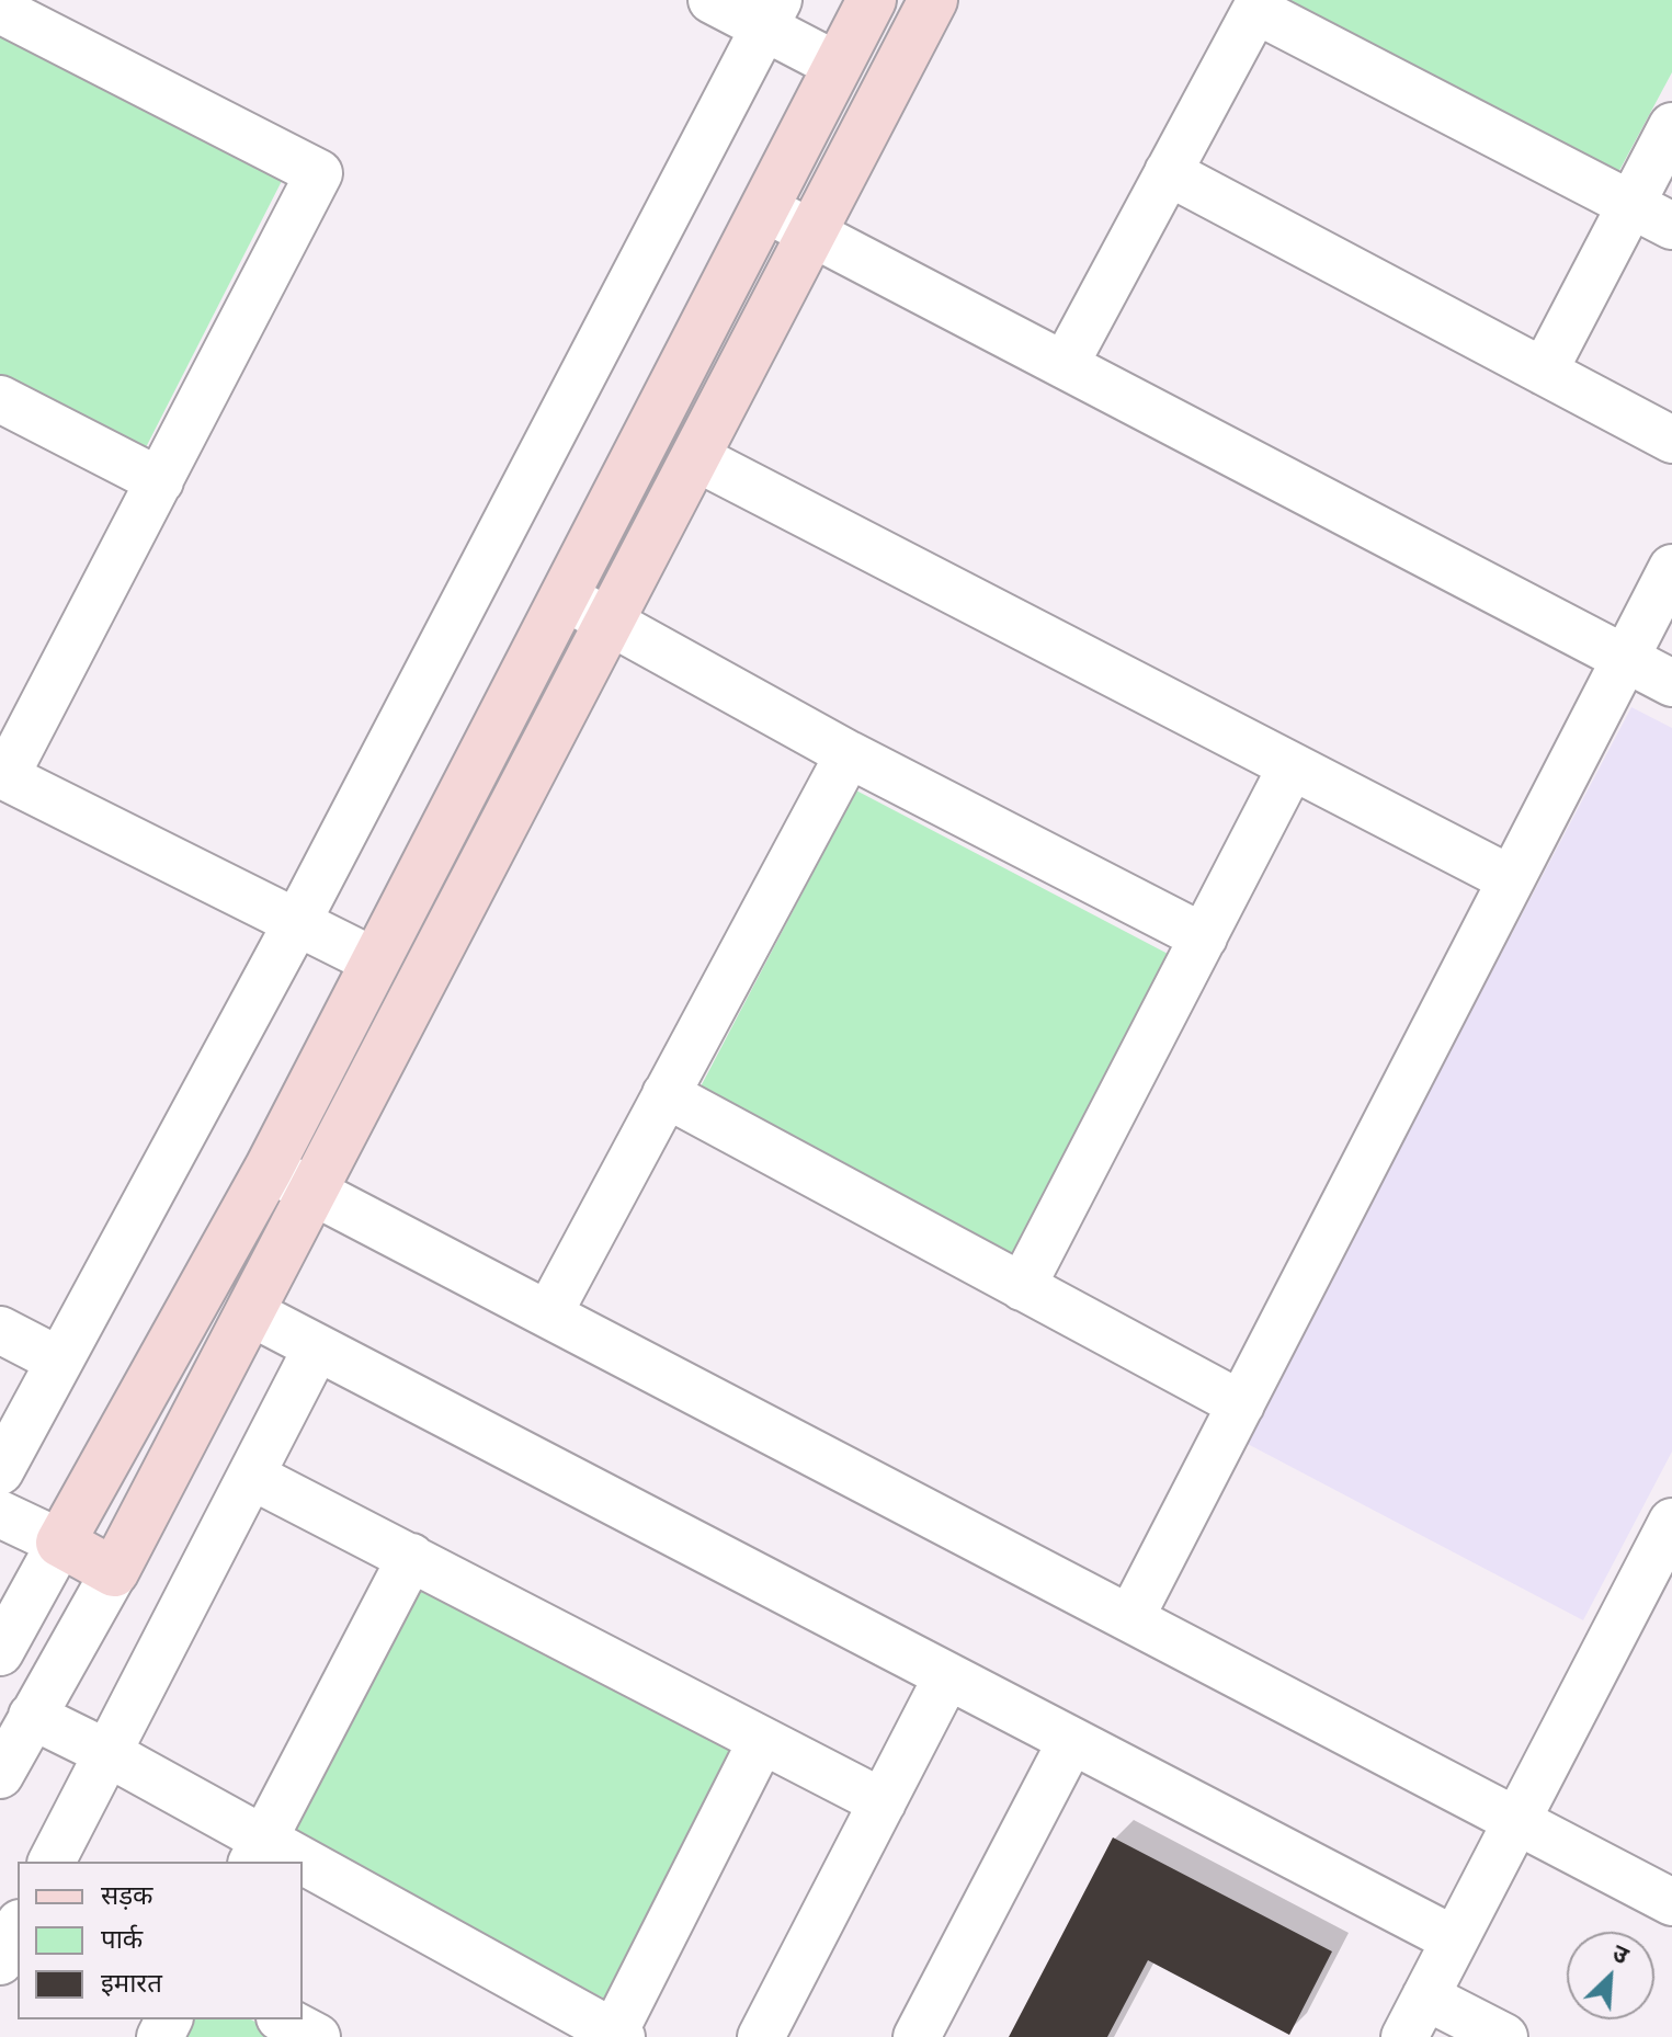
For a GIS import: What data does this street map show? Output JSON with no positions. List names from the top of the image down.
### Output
{
  "legend": ["सड़क", "पार्क", "इमारत"],
  "north": "top right"
}
